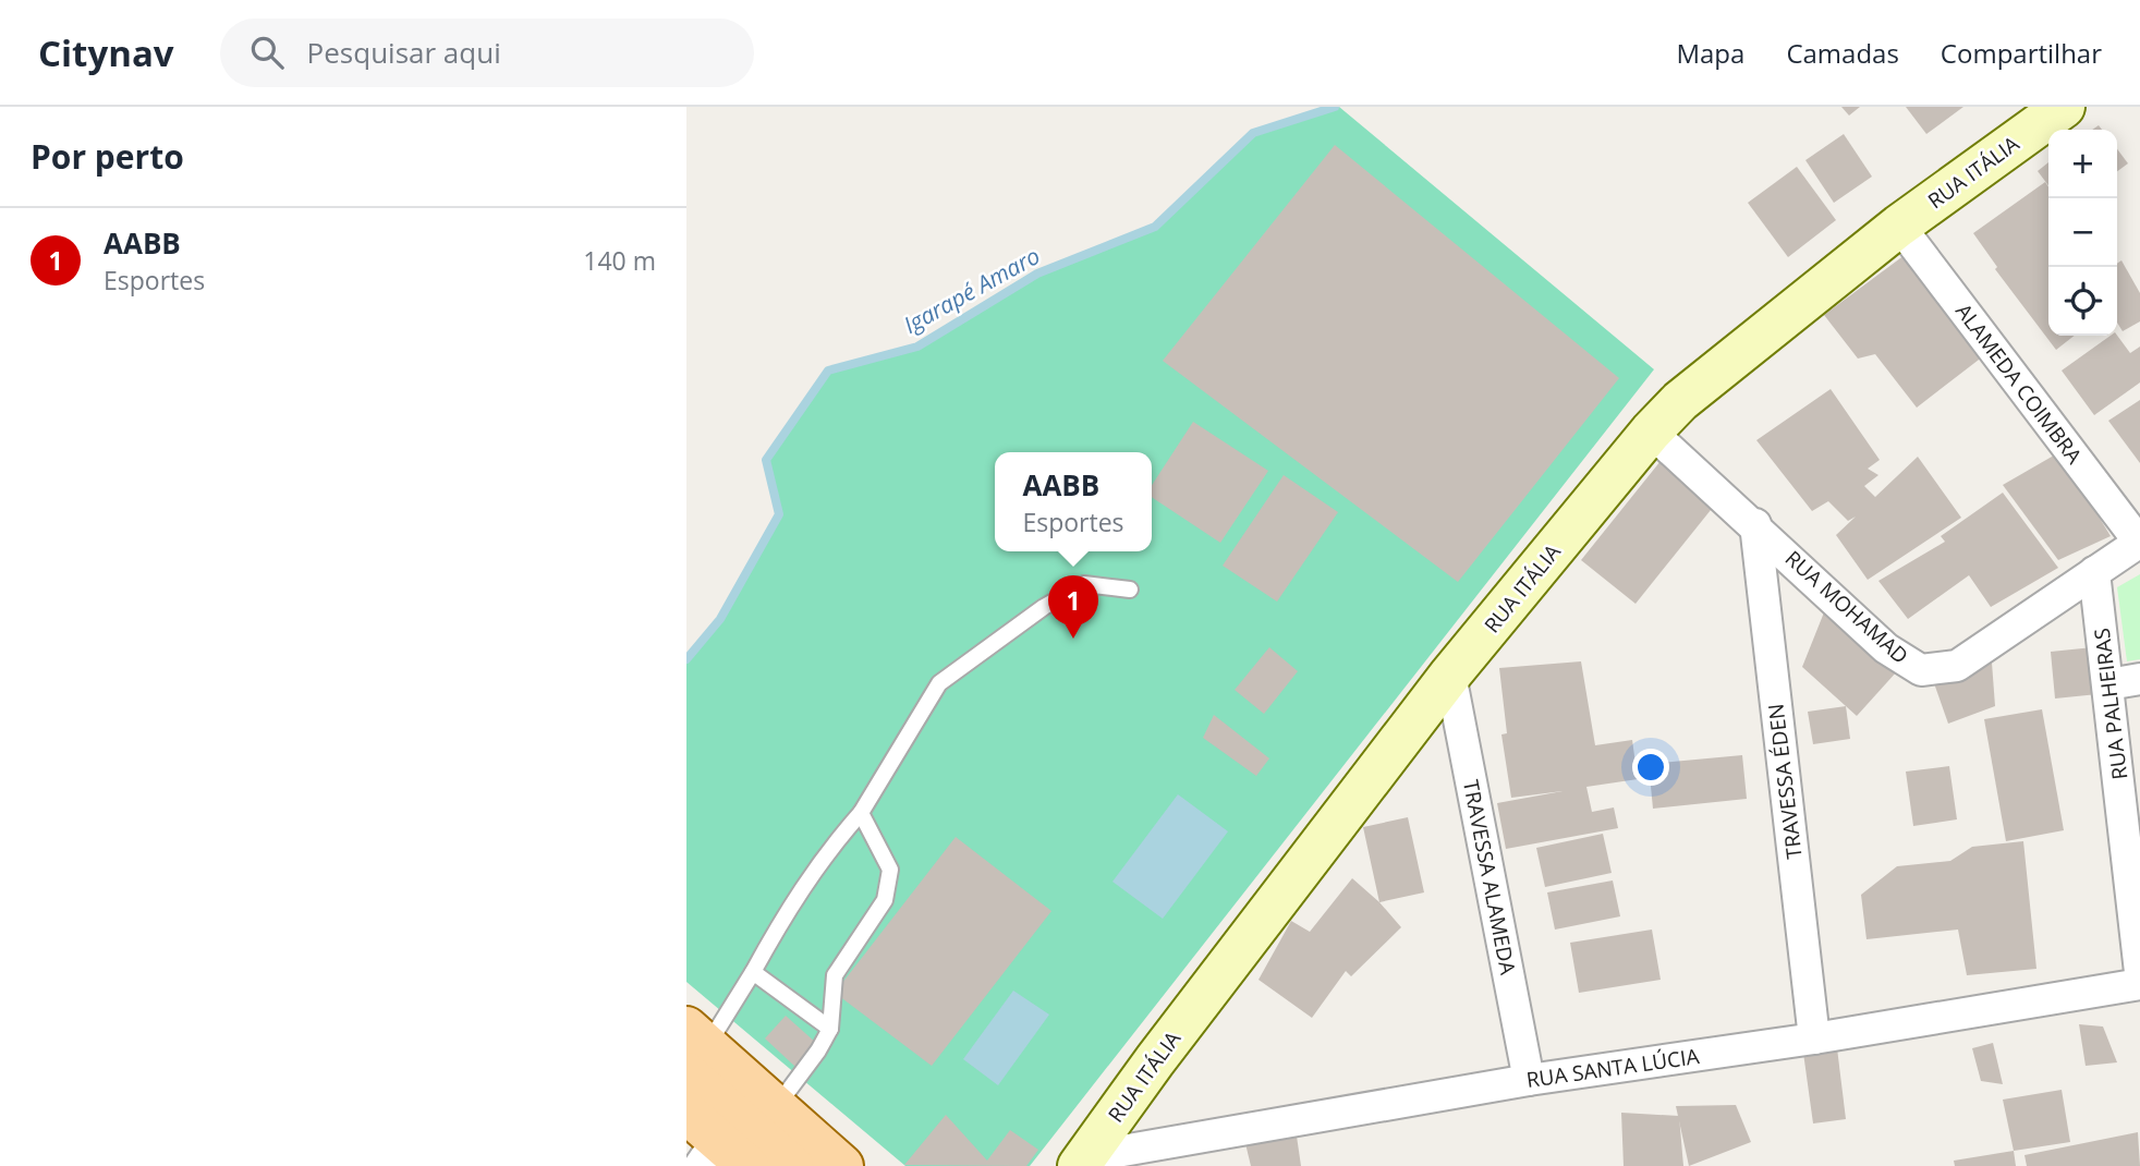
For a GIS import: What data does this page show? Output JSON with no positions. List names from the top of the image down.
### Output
{
  "streets": {
    "street": [
      "RUA ITÁLIA",
      "ALAMEDA COIMBRA",
      "RUA MOHAMAD",
      "RUA PALHEIRAS",
      "TRAVESSA ÉDEN",
      "TRAVESSA ALAMEDA",
      "RUA SANTA LÚCIA"
    ]
  },
  "crossings": [
    ["RUA ITÁLIA", "ALAMEDA COIMBRA"],
    ["RUA ITÁLIA", "RUA MOHAMAD"],
    ["RUA ITÁLIA", "TRAVESSA ALAMEDA"],
    ["RUA ITÁLIA", "RUA SANTA LÚCIA"],
    ["ALAMEDA COIMBRA", "RUA MOHAMAD"],
    ["RUA MOHAMAD", "RUA PALHEIRAS"],
    ["RUA MOHAMAD", "TRAVESSA ÉDEN"],
    ["TRAVESSA ÉDEN", "RUA SANTA LÚCIA"],
    ["TRAVESSA ALAMEDA", "RUA SANTA LÚCIA"]
  ],
  "water": ["Igarapé Amaro"],
  "page": {
    "header": "Citynav",
    "search": "Pesquisar aqui",
    "nav": ["Mapa", "Camadas", "Compartilhar"],
    "heading": "Por perto",
    "map_buttons": ["+", "−"],
    "list": [
      {
        "mark": "1",
        "name": "AABB",
        "note": "Esportes",
        "value": "140 m"
      }
    ],
    "popup": ["AABB", "Esportes"],
    "pins": "1"
  }
}
